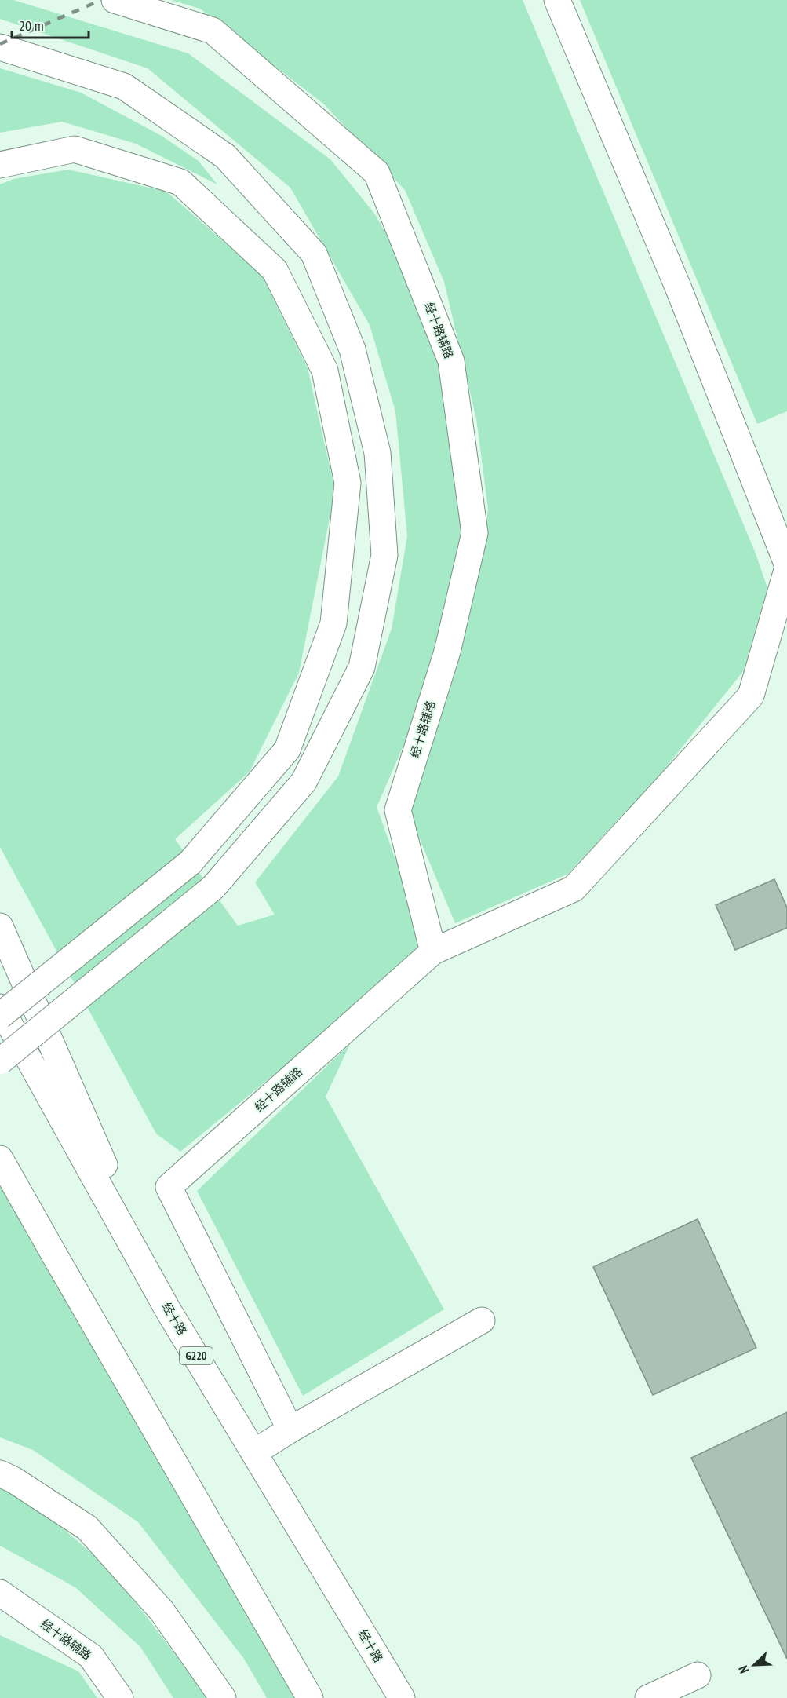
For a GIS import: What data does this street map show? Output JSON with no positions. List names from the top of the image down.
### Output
{
  "streets": {
    "main road": ["经十路辅路", "经十路", "G220"]
  },
  "scale_bar": "20 m",
  "north": "bottom left"
}
